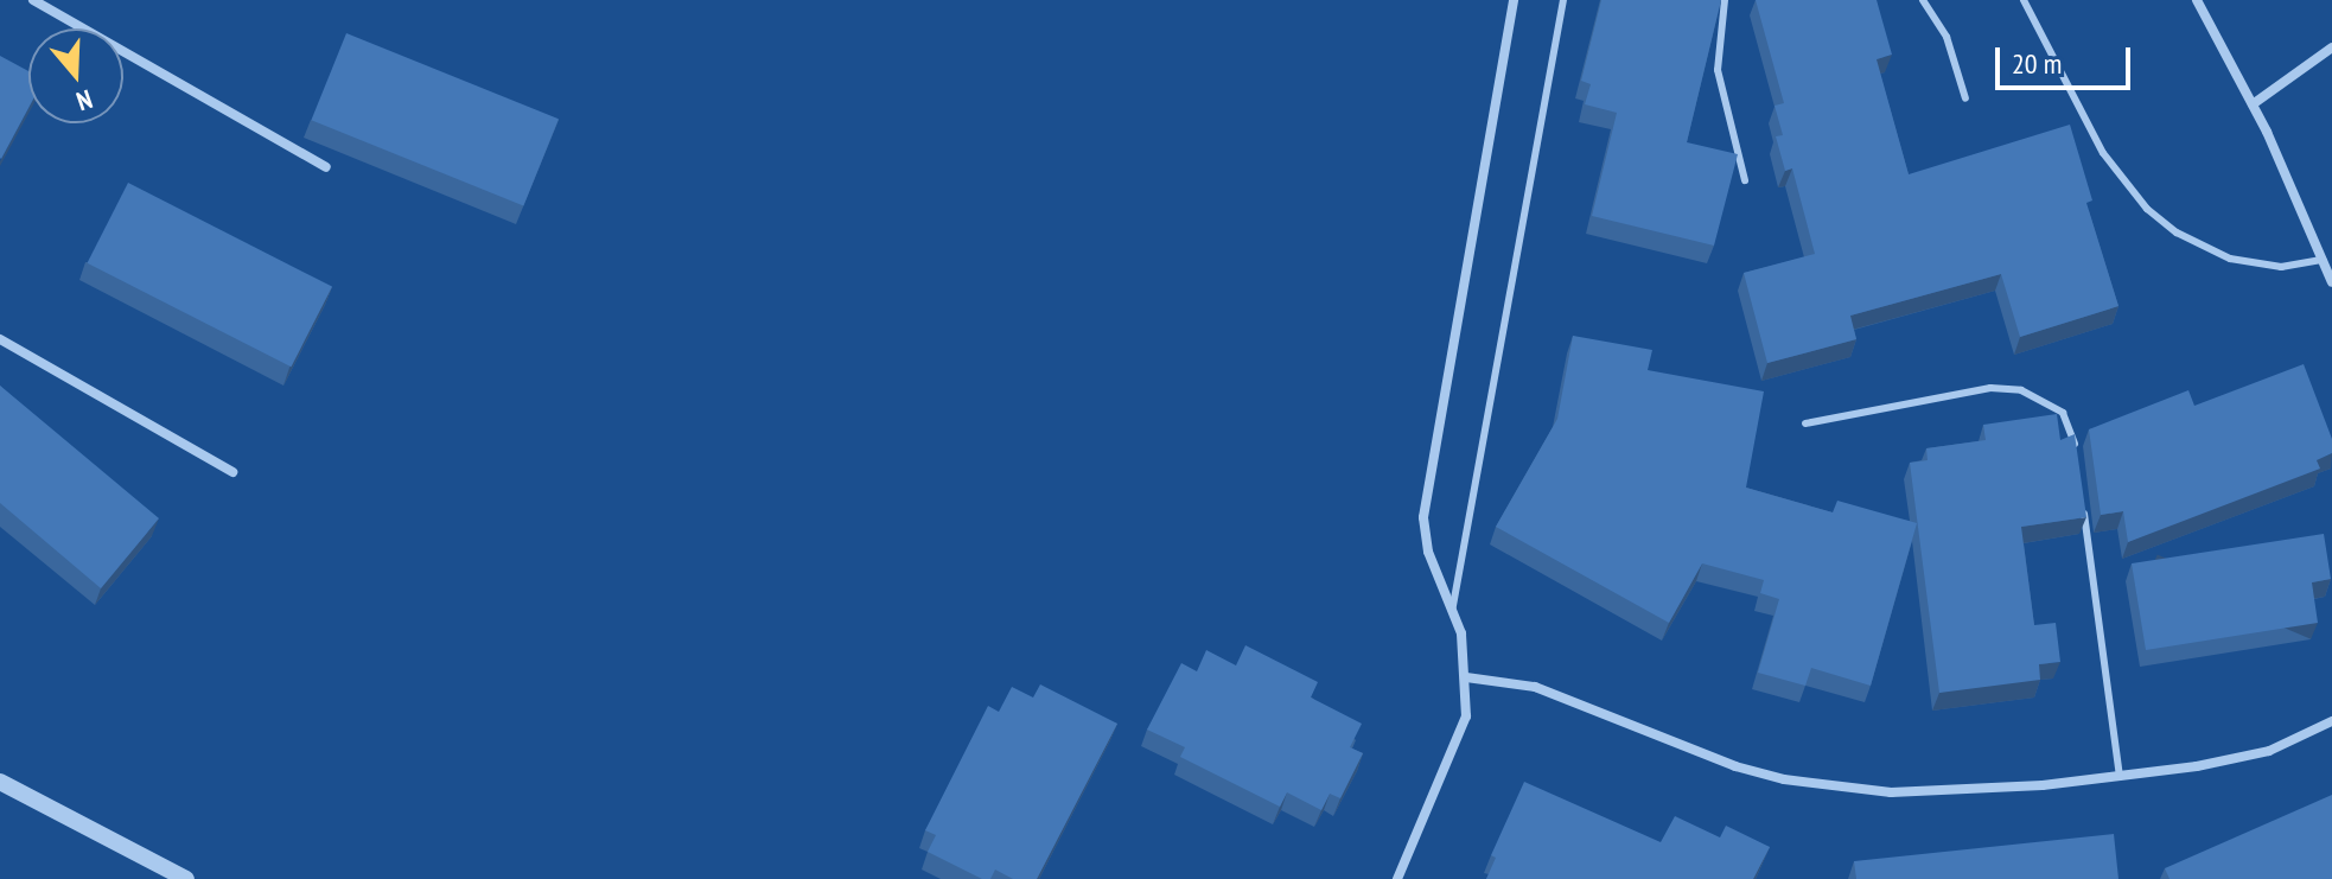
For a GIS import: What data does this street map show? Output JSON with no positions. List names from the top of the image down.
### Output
{
  "scale_bar": "20 m",
  "north": "bottom"
}
